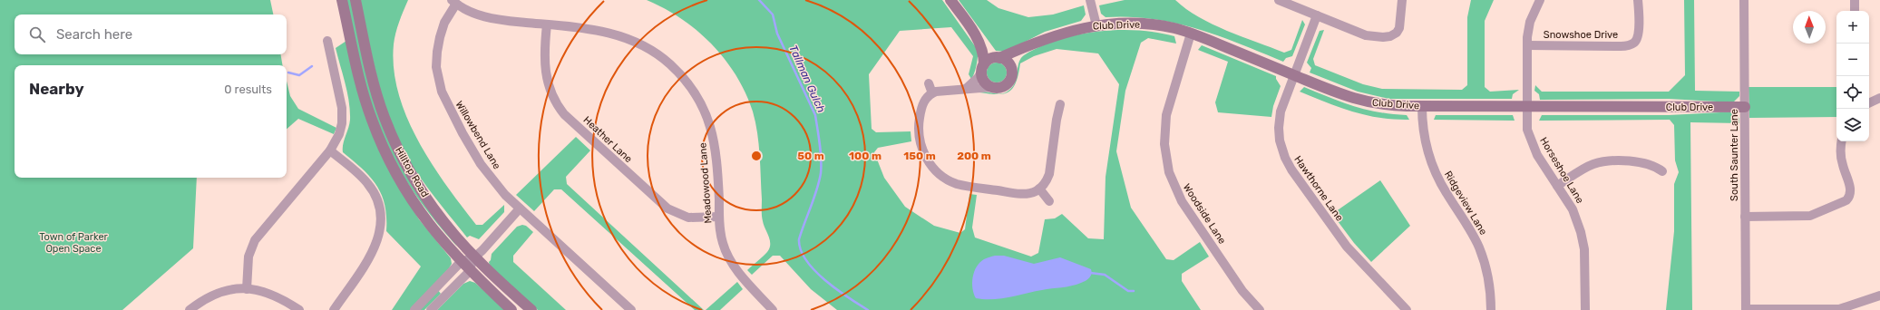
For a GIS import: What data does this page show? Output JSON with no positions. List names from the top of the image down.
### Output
{
  "streets": {
    "street": [
      "Club Drive",
      "Snowshoe Drive",
      "Willowbend Lane",
      "Heather Lane",
      "South Saunter Lane",
      "Horseshoe Lane",
      "Hilltop Road",
      "Meadowood Lane",
      "Hawthorne Lane",
      "Ridgeview Lane",
      "Woodside Lane"
    ]
  },
  "crossings": [
    ["Club Drive", "South Saunter Lane"],
    ["Club Drive", "Horseshoe Lane"],
    ["Club Drive", "Hawthorne Lane"],
    ["Club Drive", "Ridgeview Lane"],
    ["Club Drive", "Woodside Lane"],
    ["Snowshoe Drive", "Horseshoe Lane"],
    ["Willowbend Lane", "Meadowood Lane"],
    ["Heather Lane", "Meadowood Lane"]
  ],
  "water": ["Tallman Gulch"],
  "parks": ["Town of Parker Open Space"],
  "north": "top",
  "page": {
    "map_buttons": ["+", "−"],
    "search": "Search here",
    "heading": ["Nearby", "0 results"]
  },
  "rings": [
    "50 m",
    "100 m",
    "150 m",
    "200 m"
  ]
}
